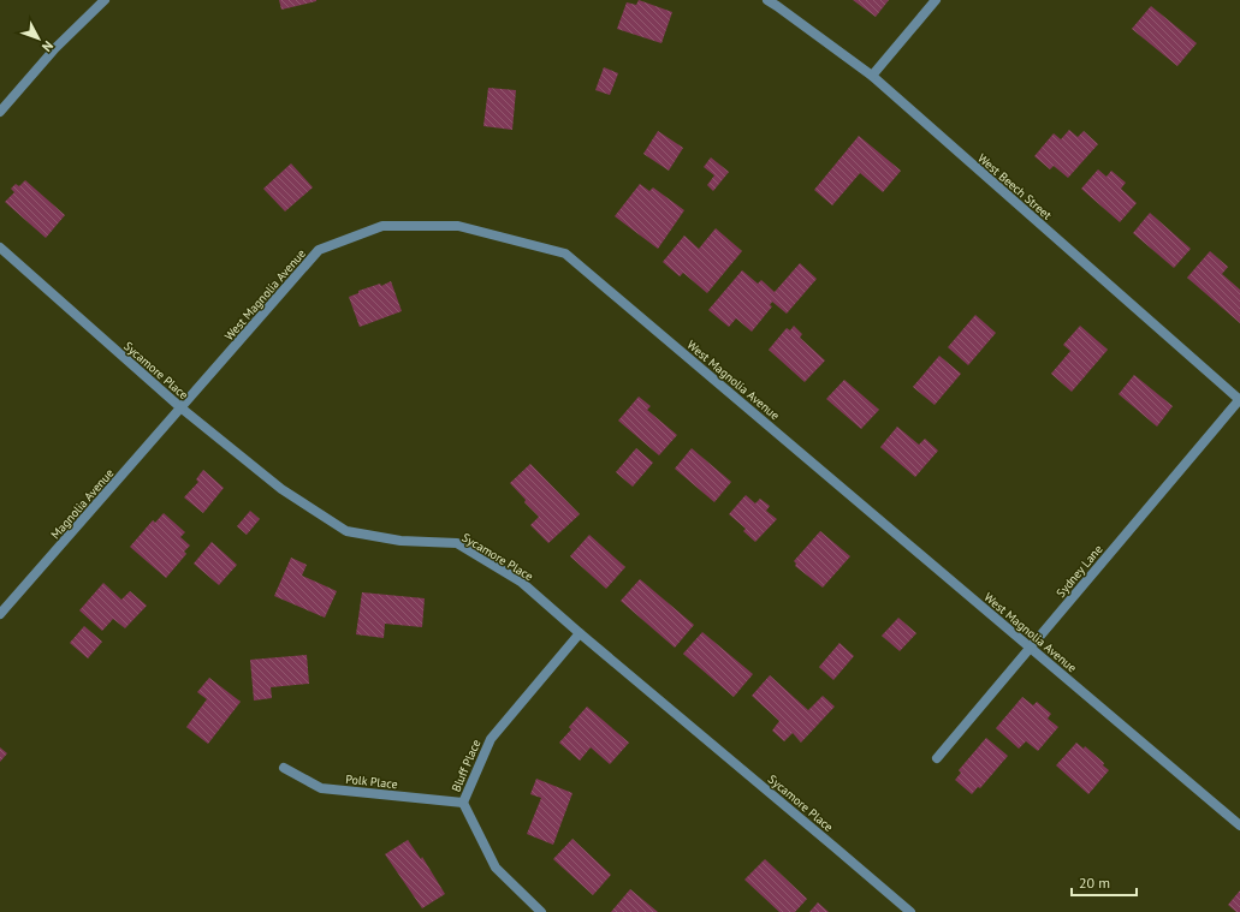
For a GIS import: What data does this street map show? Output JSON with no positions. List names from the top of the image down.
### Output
{
  "streets": {
    "street": [
      "West Beech Street",
      "West Magnolia Avenue",
      "Sycamore Place",
      "Magnolia Avenue",
      "Sydney Lane",
      "Bluff Place",
      "Polk Place"
    ]
  },
  "crossings": [
    ["West Beech Street", "Sydney Lane"],
    ["West Magnolia Avenue", "Sycamore Place"],
    ["West Magnolia Avenue", "Magnolia Avenue"],
    ["West Magnolia Avenue", "Sydney Lane"],
    ["Sycamore Place", "Magnolia Avenue"],
    ["Sycamore Place", "Bluff Place"],
    ["Bluff Place", "Polk Place"]
  ],
  "scale_bar": "20 m",
  "north": "bottom right"
}
